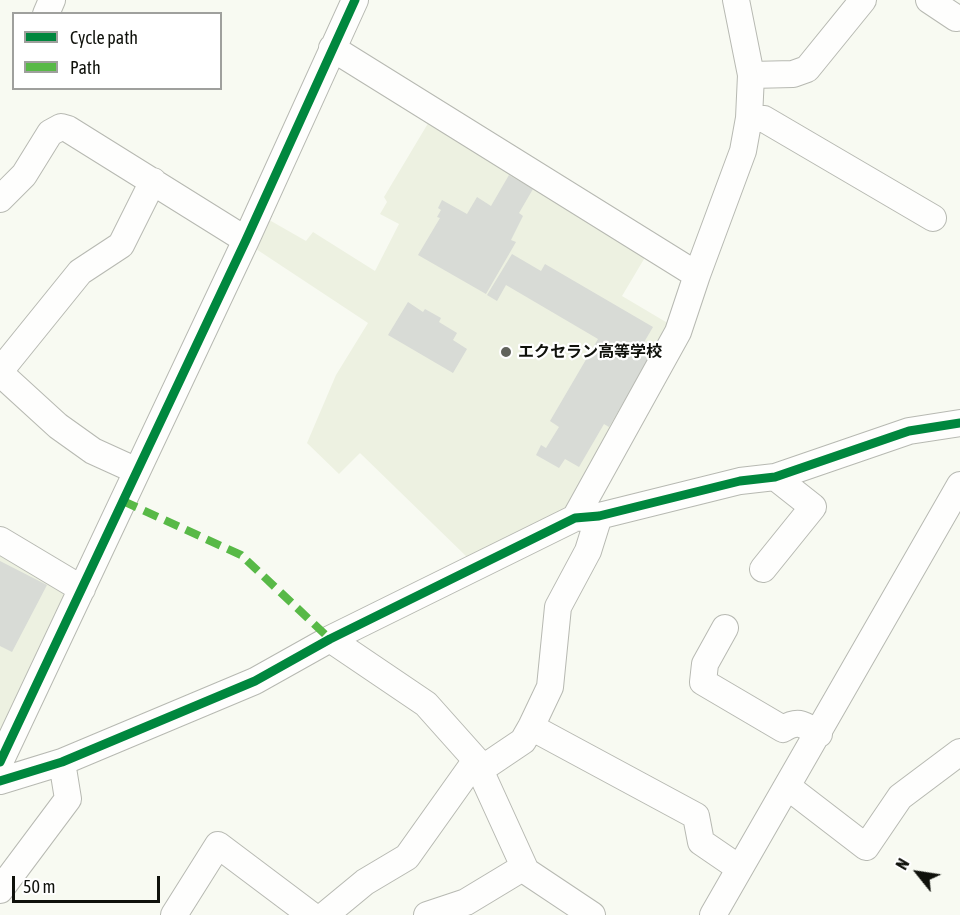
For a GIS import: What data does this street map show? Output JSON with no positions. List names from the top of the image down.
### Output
{
  "places": ["エクセラン高等学校"],
  "legend": ["Cycle path", "Path"],
  "scale_bar": "50 m",
  "north": "top left"
}
